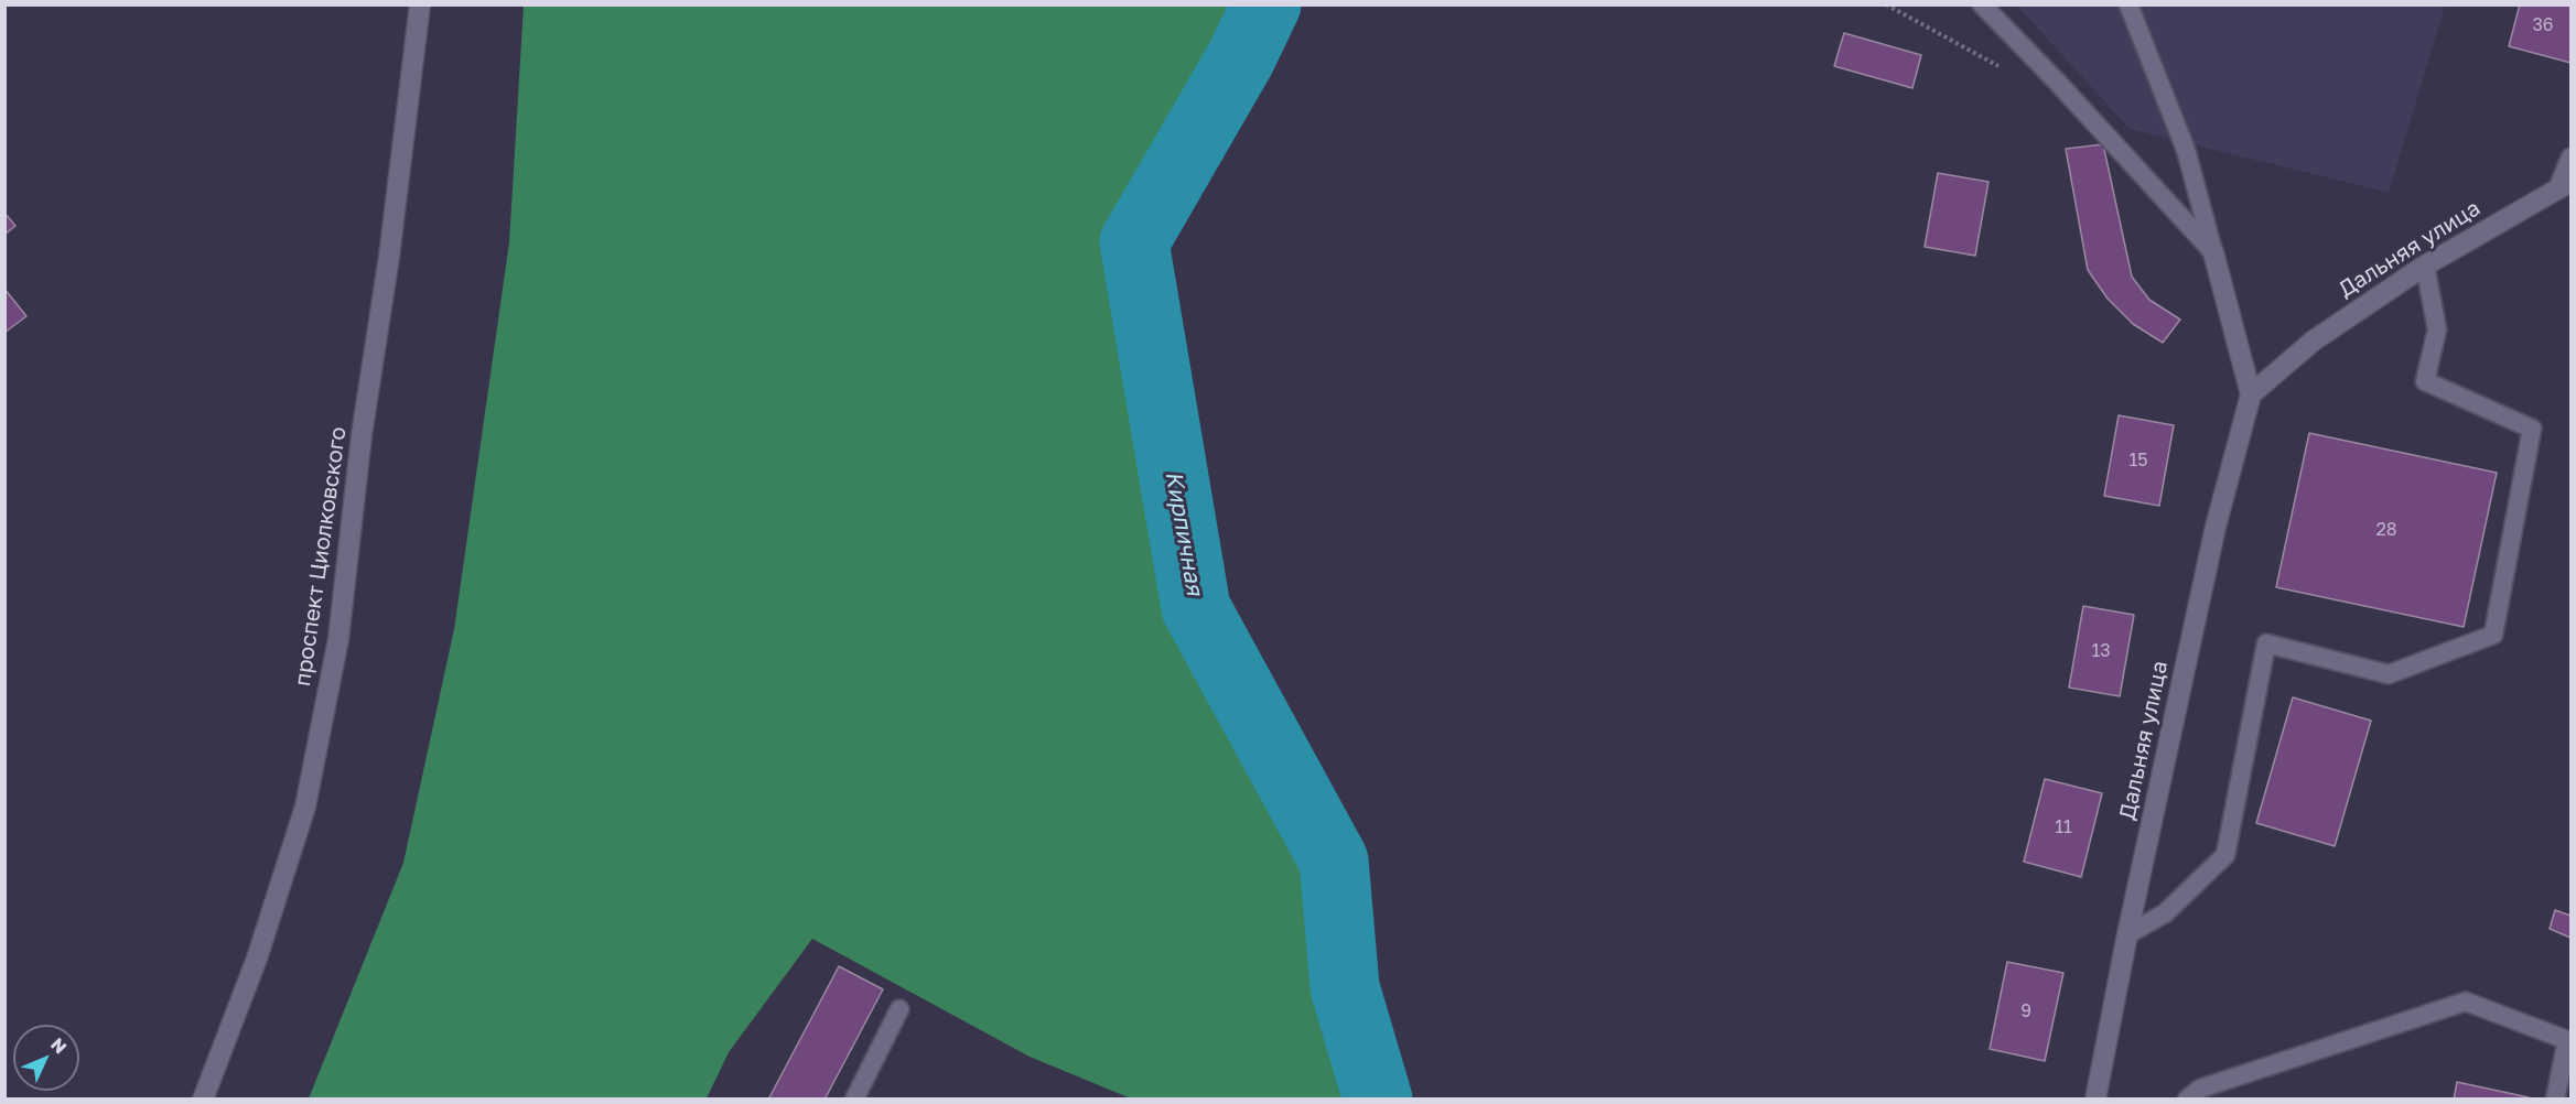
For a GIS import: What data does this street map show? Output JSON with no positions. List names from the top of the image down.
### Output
{
  "streets": {
    "street": ["Дальняя улица", "проспект Циолковского"]
  },
  "water": ["Кирпичная"],
  "house_numbers": [
    "36",
    "15",
    "28",
    "13",
    "11",
    "9"
  ],
  "north": "top right"
}
